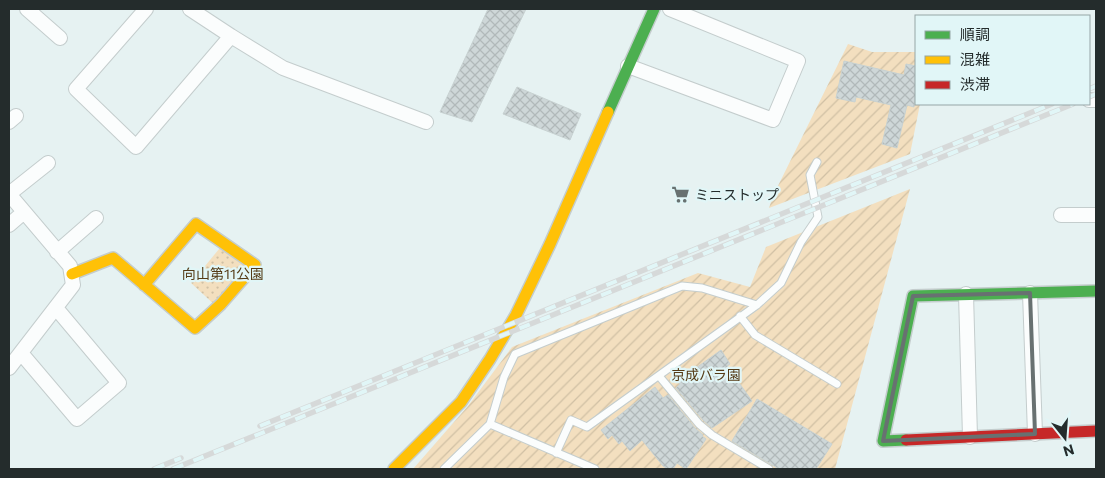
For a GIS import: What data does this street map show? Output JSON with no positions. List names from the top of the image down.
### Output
{
  "parks": ["向山第11公園", "京成バラ園"],
  "places": {
    "supermarket": ["ミニストップ"]
  },
  "legend": ["順調", "混雑", "渋滞"],
  "north": "bottom"
}
